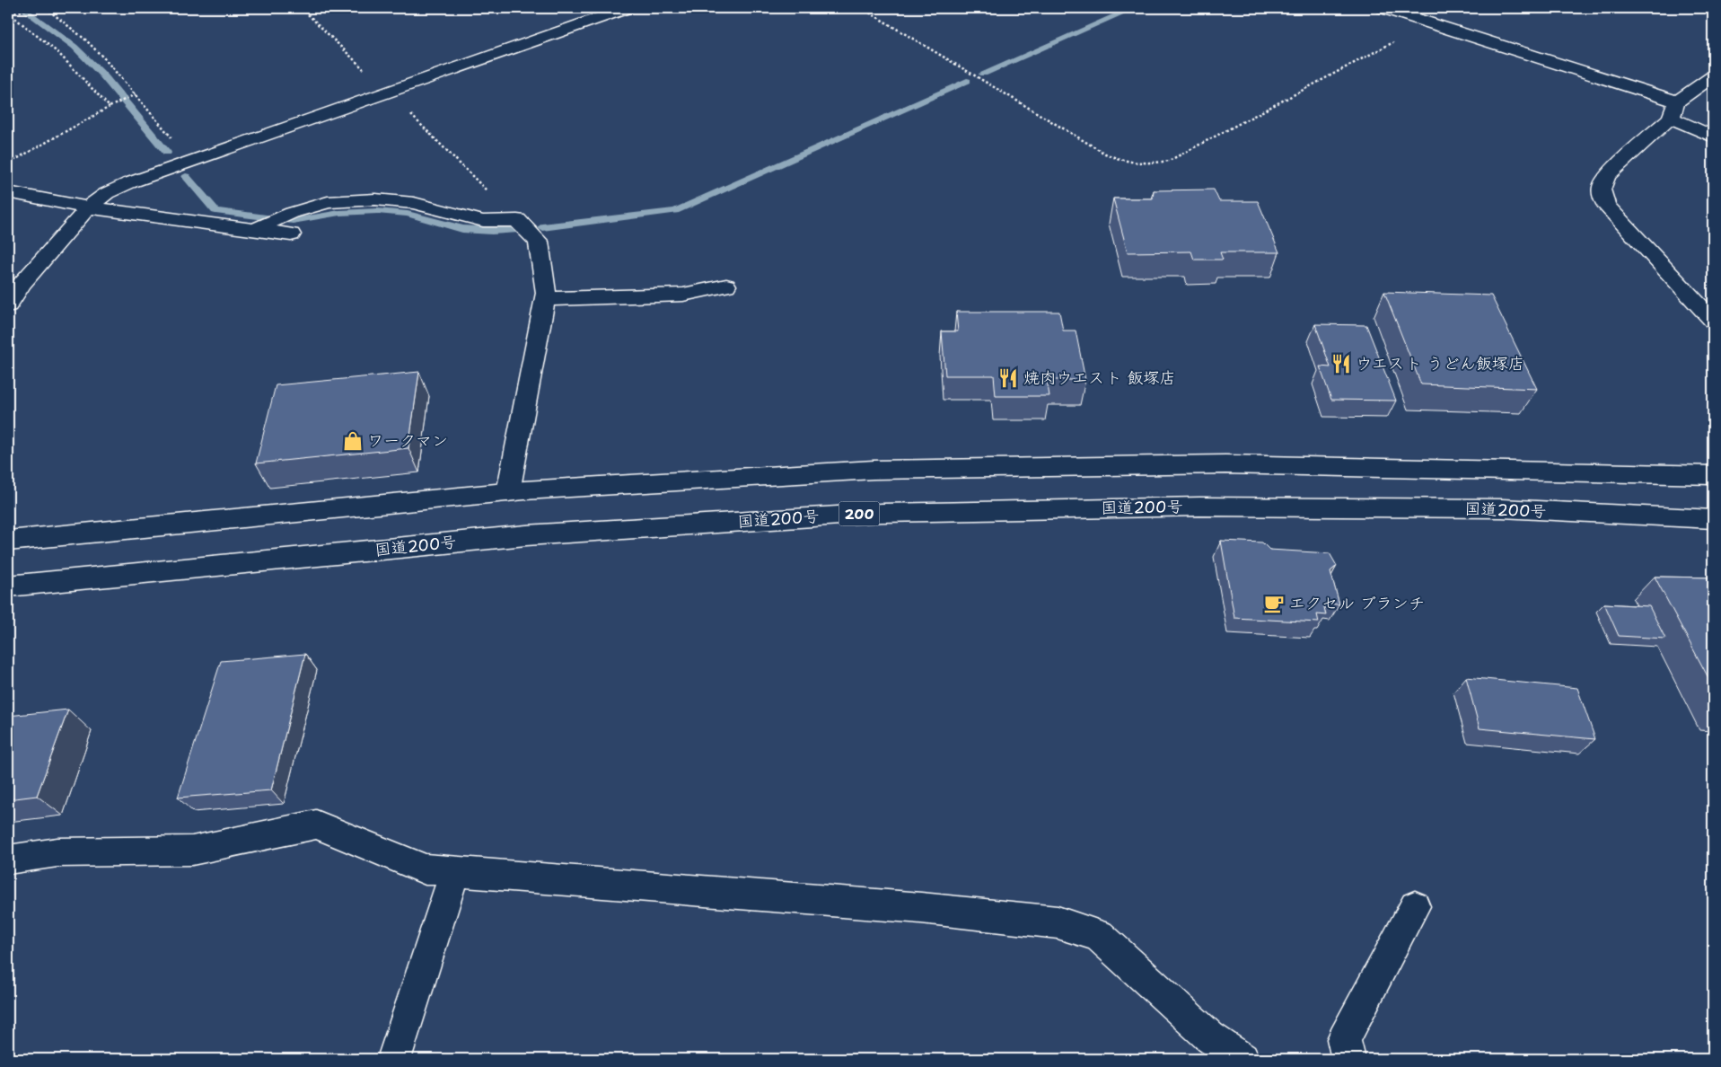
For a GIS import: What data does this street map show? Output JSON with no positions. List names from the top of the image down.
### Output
{
  "streets": {
    "main road": ["国道200号", "200"]
  },
  "places": {
    "restaurant": ["ウエスト うどん飯塚店", "焼肉ウエスト 飯塚店"],
    "shop": ["ワークマン"],
    "cafe": ["エクセル ブランチ"]
  }
}
